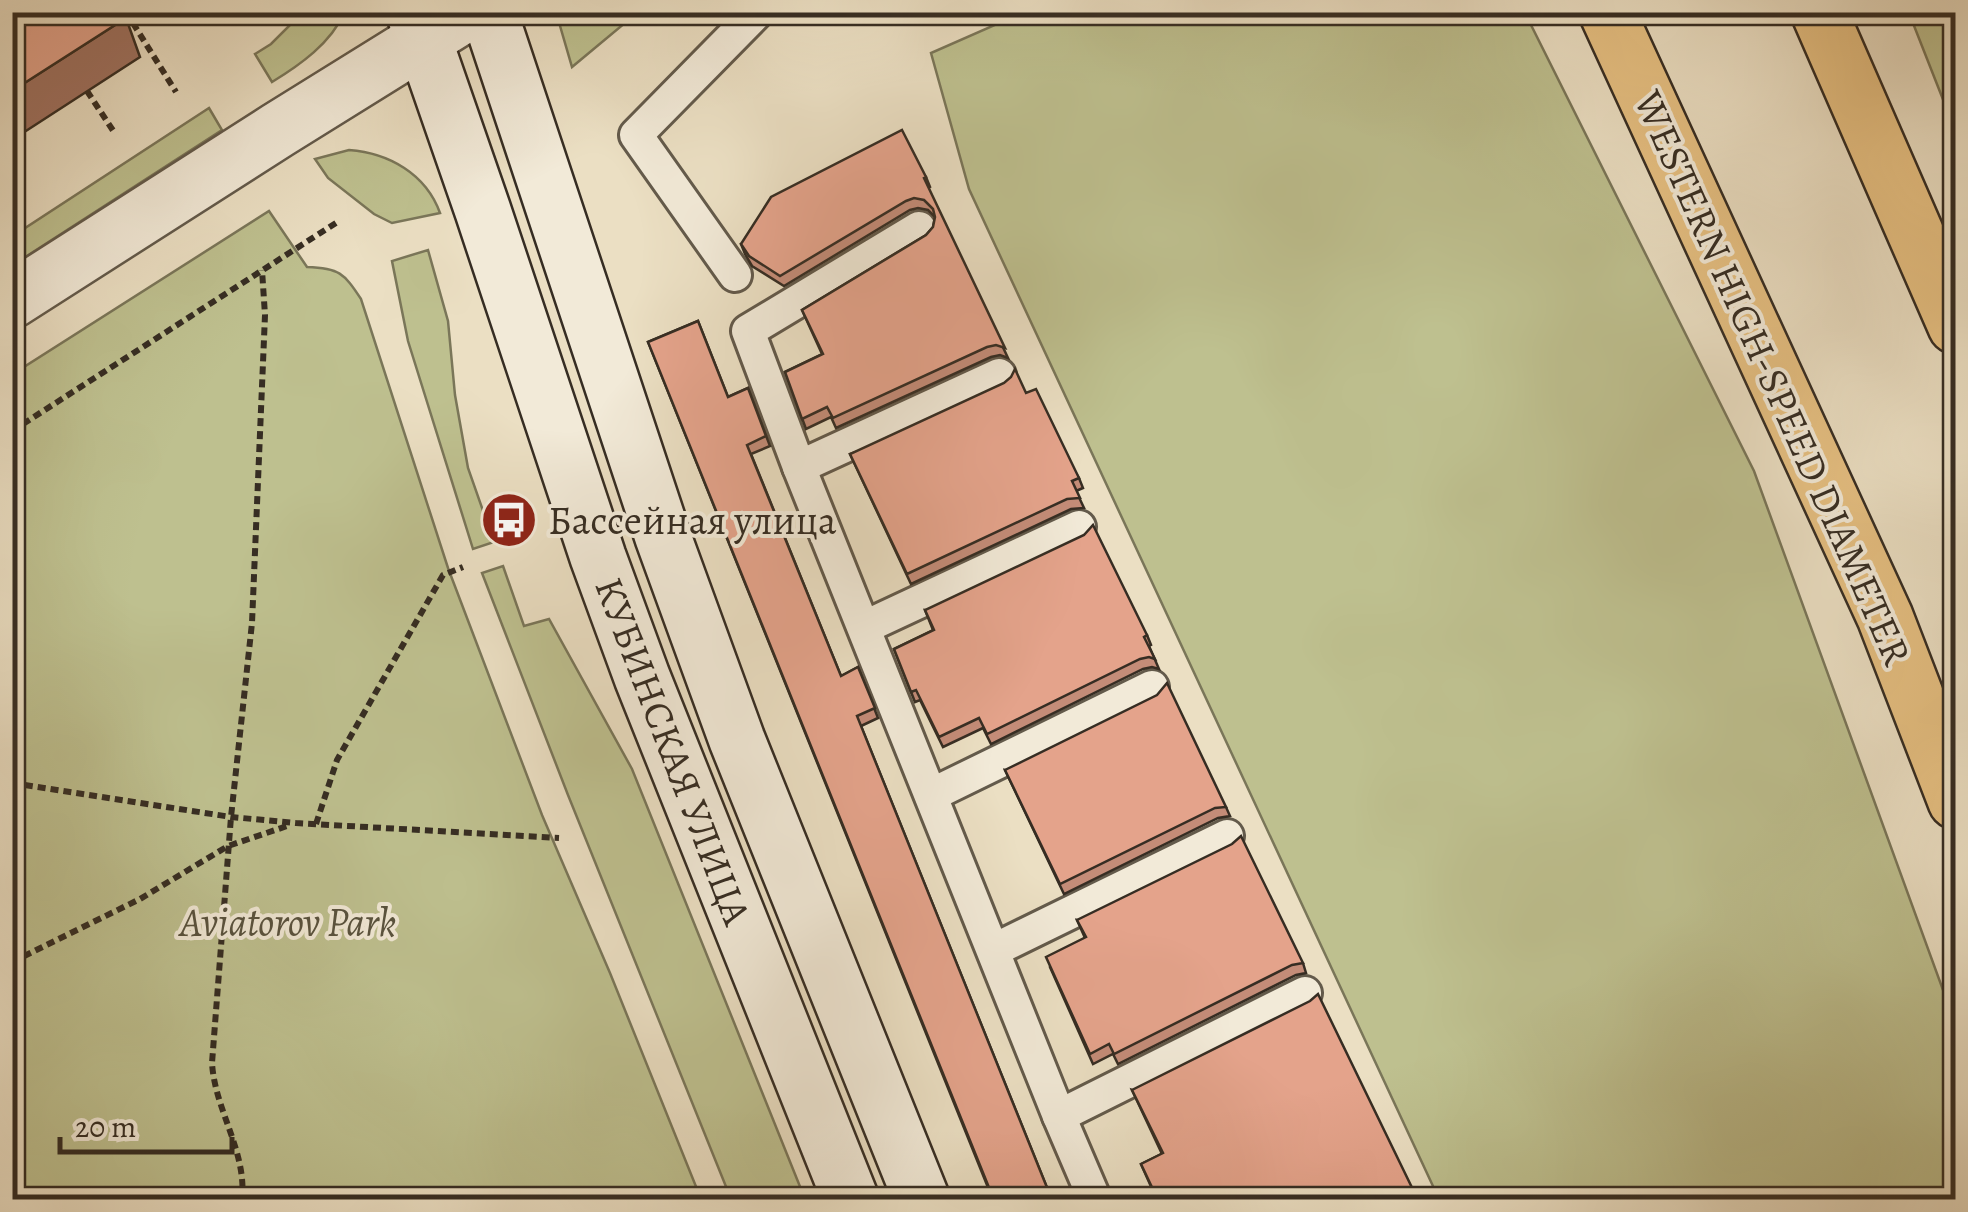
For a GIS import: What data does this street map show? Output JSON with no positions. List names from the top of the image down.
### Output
{
  "streets": {
    "highway": ["WESTERN HIGH-SPEED DIAMETER"],
    "main road": ["КУБИНСКАЯ УЛИЦА"]
  },
  "parks": ["Aviatorov Park"],
  "places": {
    "bus stop": ["Бассейная улица"]
  },
  "scale_bar": "20 m"
}
